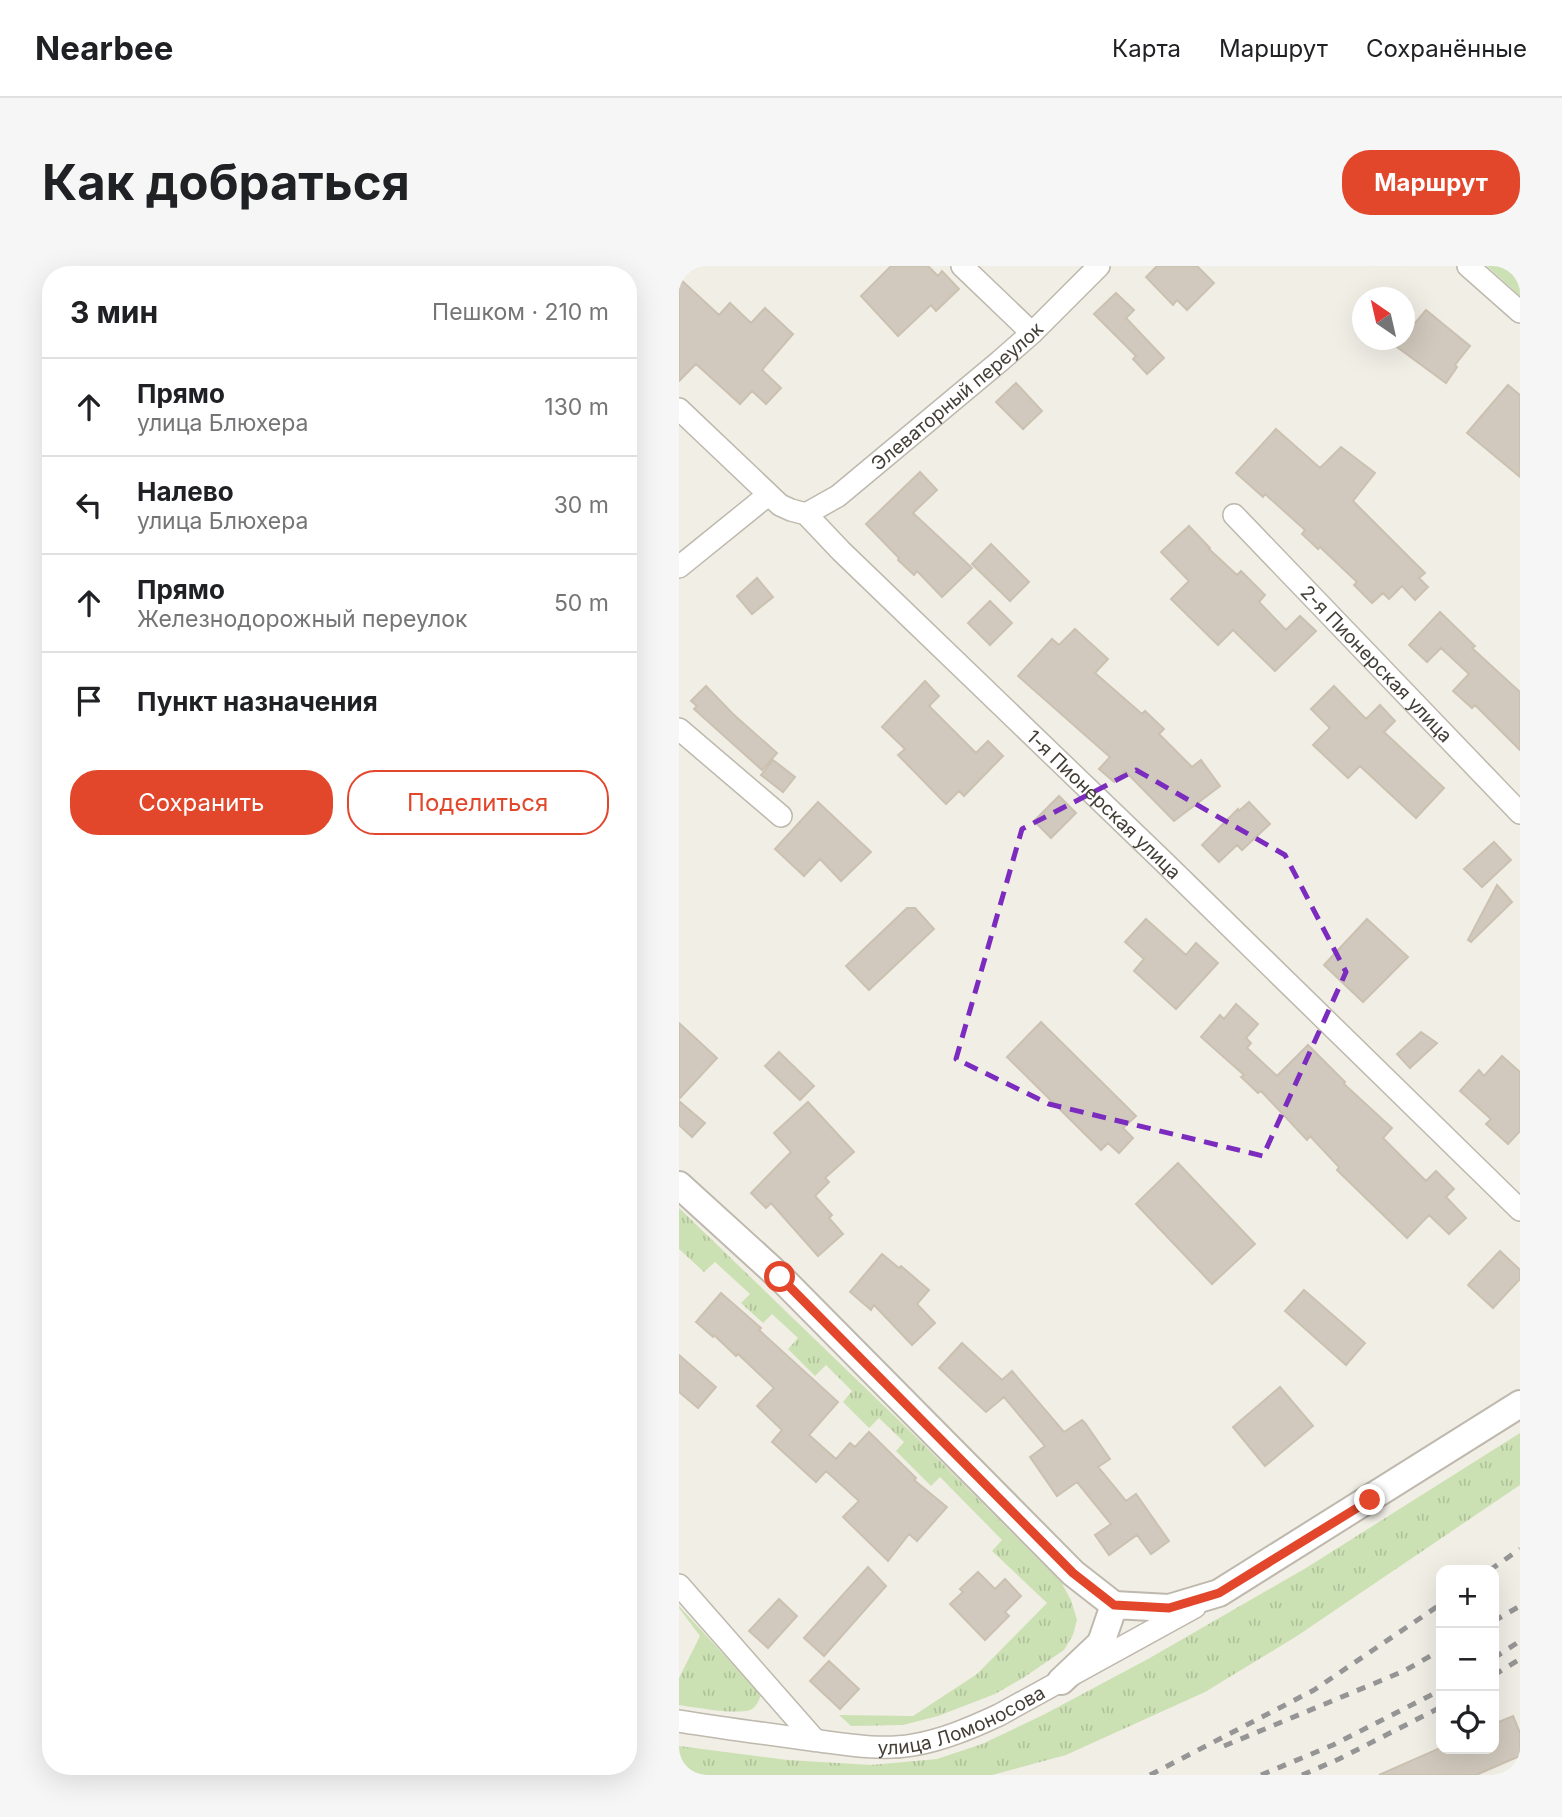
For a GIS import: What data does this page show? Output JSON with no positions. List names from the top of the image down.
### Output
{
  "streets": {
    "street": [
      "Элеваторный переулок",
      "2-я Пионерская улица",
      "1-я Пионерская улица",
      "улица Ломоносова"
    ]
  },
  "crossings": [
    ["Элеваторный переулок", "1-я Пионерская улица"]
  ],
  "north": "top left",
  "page": {
    "header": "Nearbee",
    "nav": ["Карта", "Маршрут", "Сохранённые"],
    "buttons": [
      "Маршрут",
      ["Сохранить", "Поделиться"]
    ],
    "title": "Как добраться",
    "heading": ["3 мин", "Пешком · 210 m"],
    "list": [
      ["Прямо", "улица Блюхера", "130 m"],
      ["Налево", "улица Блюхера", "30 m"],
      ["Прямо", "Железнодорожный переулок", "50 m"],
      "Пункт назначения"
    ],
    "map_buttons": ["+", "−"]
  }
}
